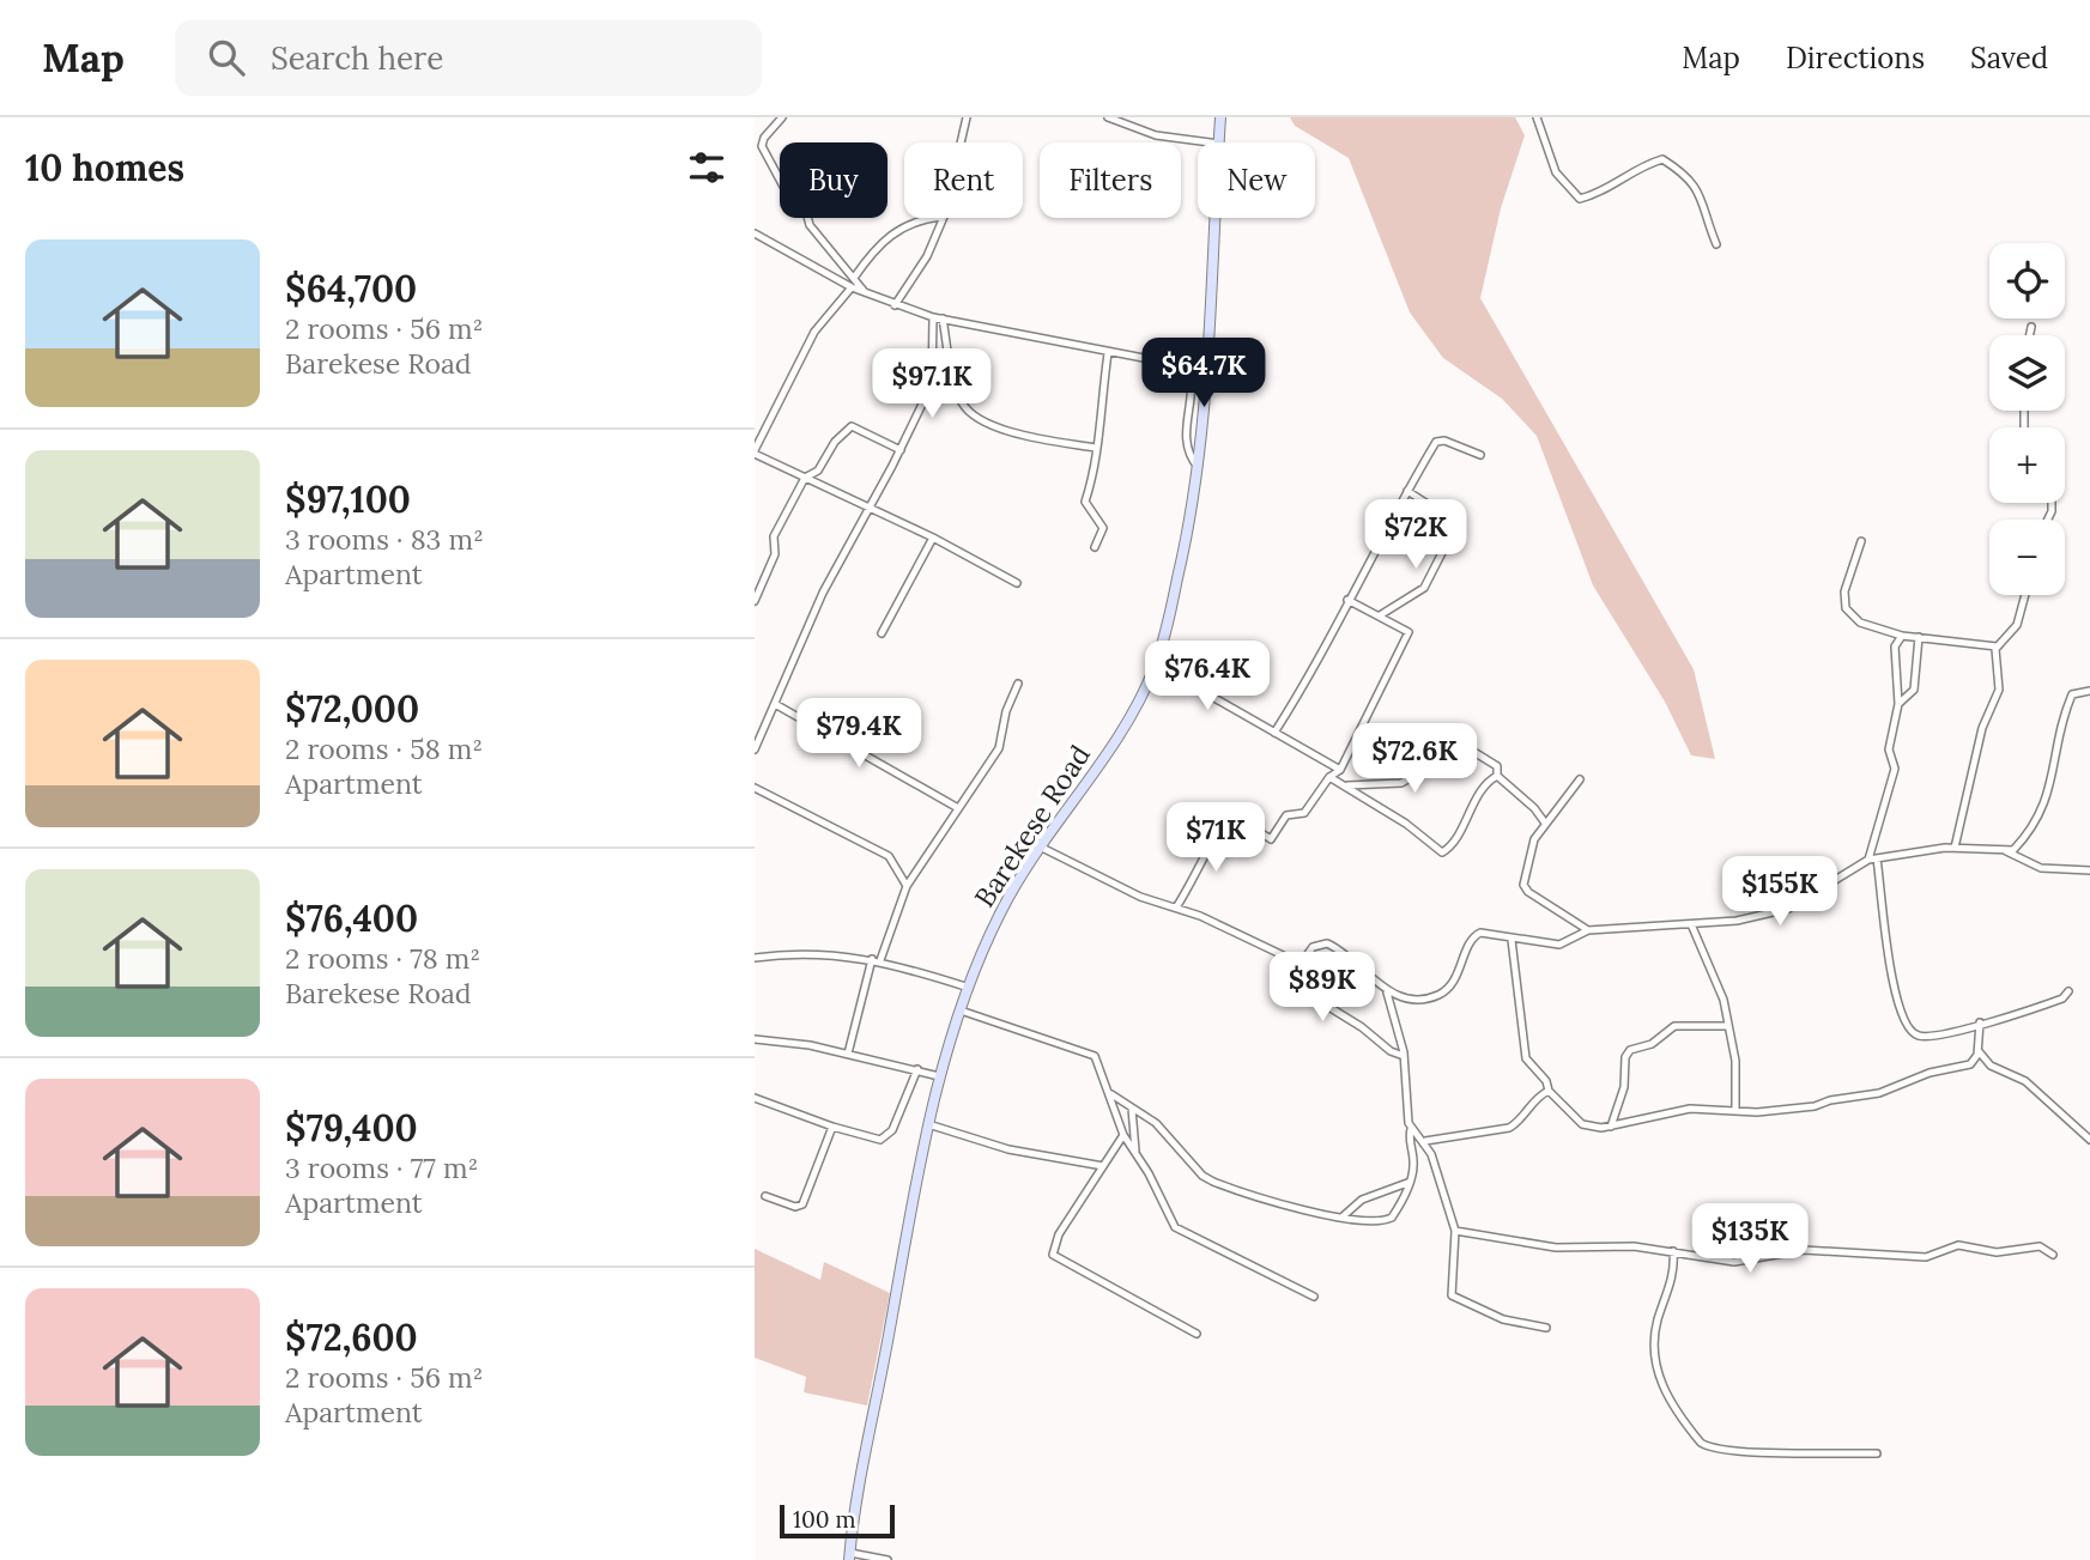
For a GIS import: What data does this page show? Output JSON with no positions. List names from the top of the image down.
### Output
{
  "streets": {
    "main road": ["Barekese Road"]
  },
  "scale_bar": "100 m",
  "page": {
    "header": "Map",
    "search": "Search here",
    "nav": ["Map", "Directions", "Saved"],
    "heading": "10 homes",
    "chip": [
      "Buy",
      "Rent",
      "Filters",
      "New"
    ],
    "list": [
      {
        "name": "$64,700",
        "note": "2 rooms · 56 m² · Barekese Road"
      },
      {
        "name": "$97,100",
        "note": "3 rooms · 83 m² · Apartment"
      },
      {
        "name": "$72,000",
        "note": "2 rooms · 58 m² · Apartment"
      },
      {
        "name": "$76,400",
        "note": "2 rooms · 78 m² · Barekese Road"
      },
      {
        "name": "$79,400",
        "note": "3 rooms · 77 m² · Apartment"
      },
      {
        "name": "$72,600",
        "note": "2 rooms · 56 m² · Apartment"
      }
    ],
    "map_buttons": ["+", "−"],
    "price": [
      "$64.7K",
      "$97.1K",
      "$72K",
      "$76.4K",
      "$79.4K",
      "$72.6K",
      "$71K",
      "$155K",
      "$89K",
      "$135K"
    ],
    "scale": "100 m"
  }
}
